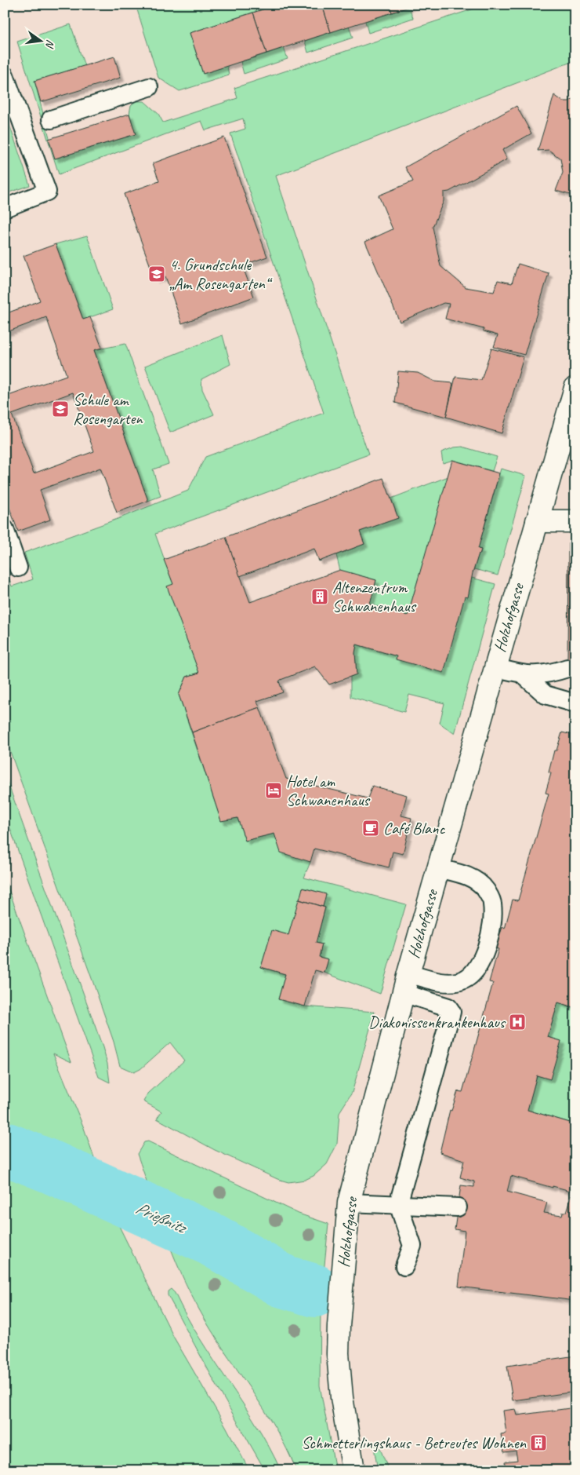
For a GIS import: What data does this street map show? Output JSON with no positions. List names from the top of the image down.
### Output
{
  "streets": {
    "street": ["Holzhofgasse"]
  },
  "water": ["Prießnitz"],
  "places": {
    "school or university": ["4. Grundschule „Am Rosengarten“", "Schule am Rosengarten"],
    "building": ["Altenzentrum Schwanenhaus", "Schmetterlingshaus - Betreutes Wohnen"],
    "hotel": ["Hotel am Schwanenhaus"],
    "cafe": ["Café Blanc"],
    "hospital": ["Diakonissenkrankenhaus"]
  },
  "north": "right"
}
